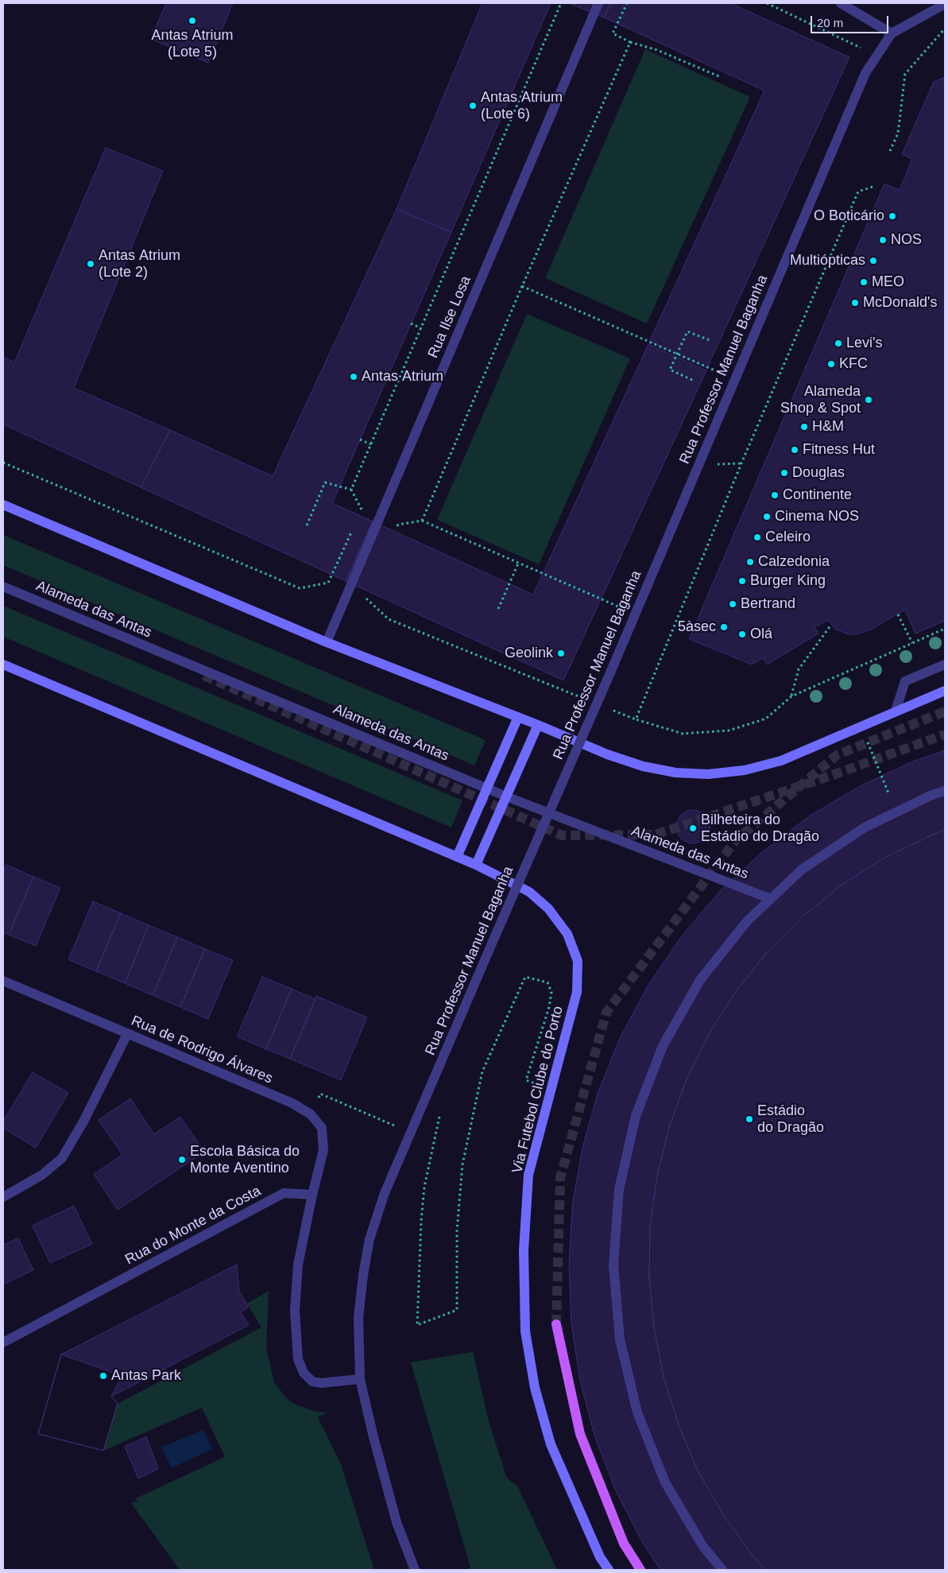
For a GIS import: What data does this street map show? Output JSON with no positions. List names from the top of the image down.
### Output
{
  "streets": {
    "main road": ["Via Futebol Clube do Porto"],
    "street": [
      "Rua Ilse Losa",
      "Rua Professor Manuel Baganha",
      "Alameda das Antas",
      "Rua de Rodrigo Álvares",
      "Rua do Monte da Costa"
    ]
  },
  "crossings": [
    ["Rua de Rodrigo Álvares", "Rua do Monte da Costa"]
  ],
  "places": [
    "Antas Atrium (Lote 5)",
    "Antas Atrium (Lote 6)",
    "O Boticário",
    "NOS",
    "Multiópticas",
    "Antas Atrium (Lote 2)",
    "MEO",
    "McDonald's",
    "Levi's",
    "KFC",
    "Antas Atrium",
    "Alameda Shop & Spot",
    "H&M",
    "Fitness Hut",
    "Douglas",
    "Continente",
    "Cinema NOS",
    "Celeiro",
    "Calzedonia",
    "Burger King",
    "Bertrand",
    "5àsec",
    "Olá",
    "Geolink",
    "Bilheteira do Estádio do Dragão",
    "Estádio do Dragão",
    "Escola Básica do Monte Aventino",
    "Antas Park"
  ],
  "scale_bar": "20 m"
}
